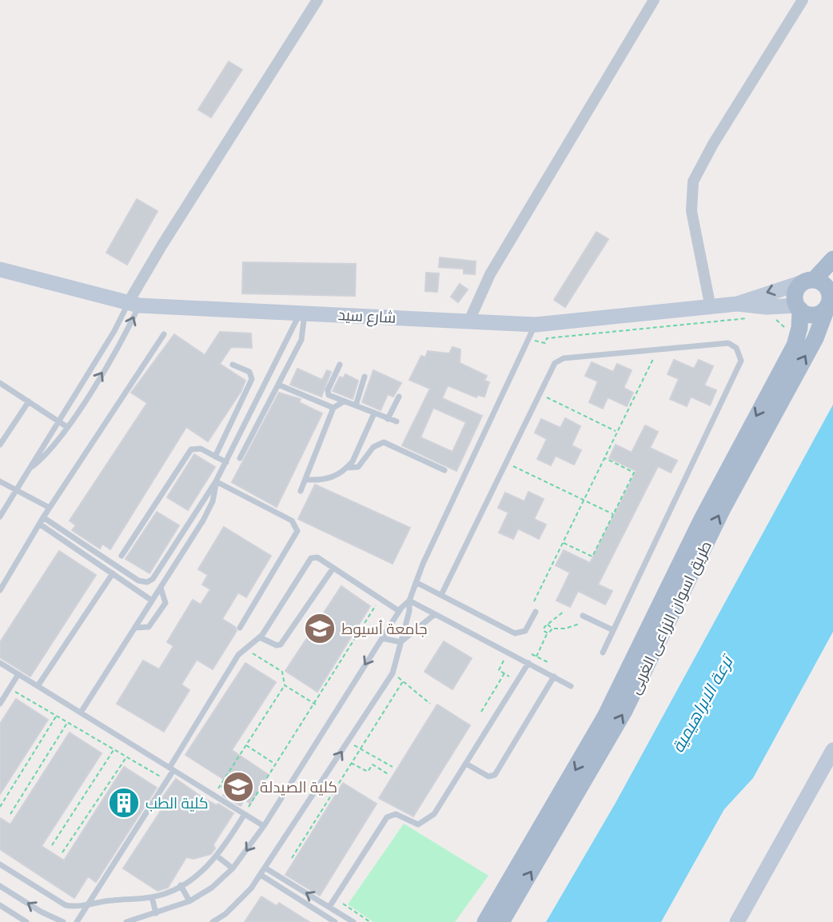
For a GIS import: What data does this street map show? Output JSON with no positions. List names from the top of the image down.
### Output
{
  "streets": {
    "main road": ["شارع سيد", "طريق اسوان الزراعى الغربى"]
  },
  "crossings": [
    ["شارع سيد", "طريق اسوان الزراعى الغربى"]
  ],
  "water": ["ترعة الابراهيمية"],
  "places": {
    "school or university": ["جامعة أسيوط", "كلية الصيدلة"],
    "building": ["كلية الطب"]
  }
}
